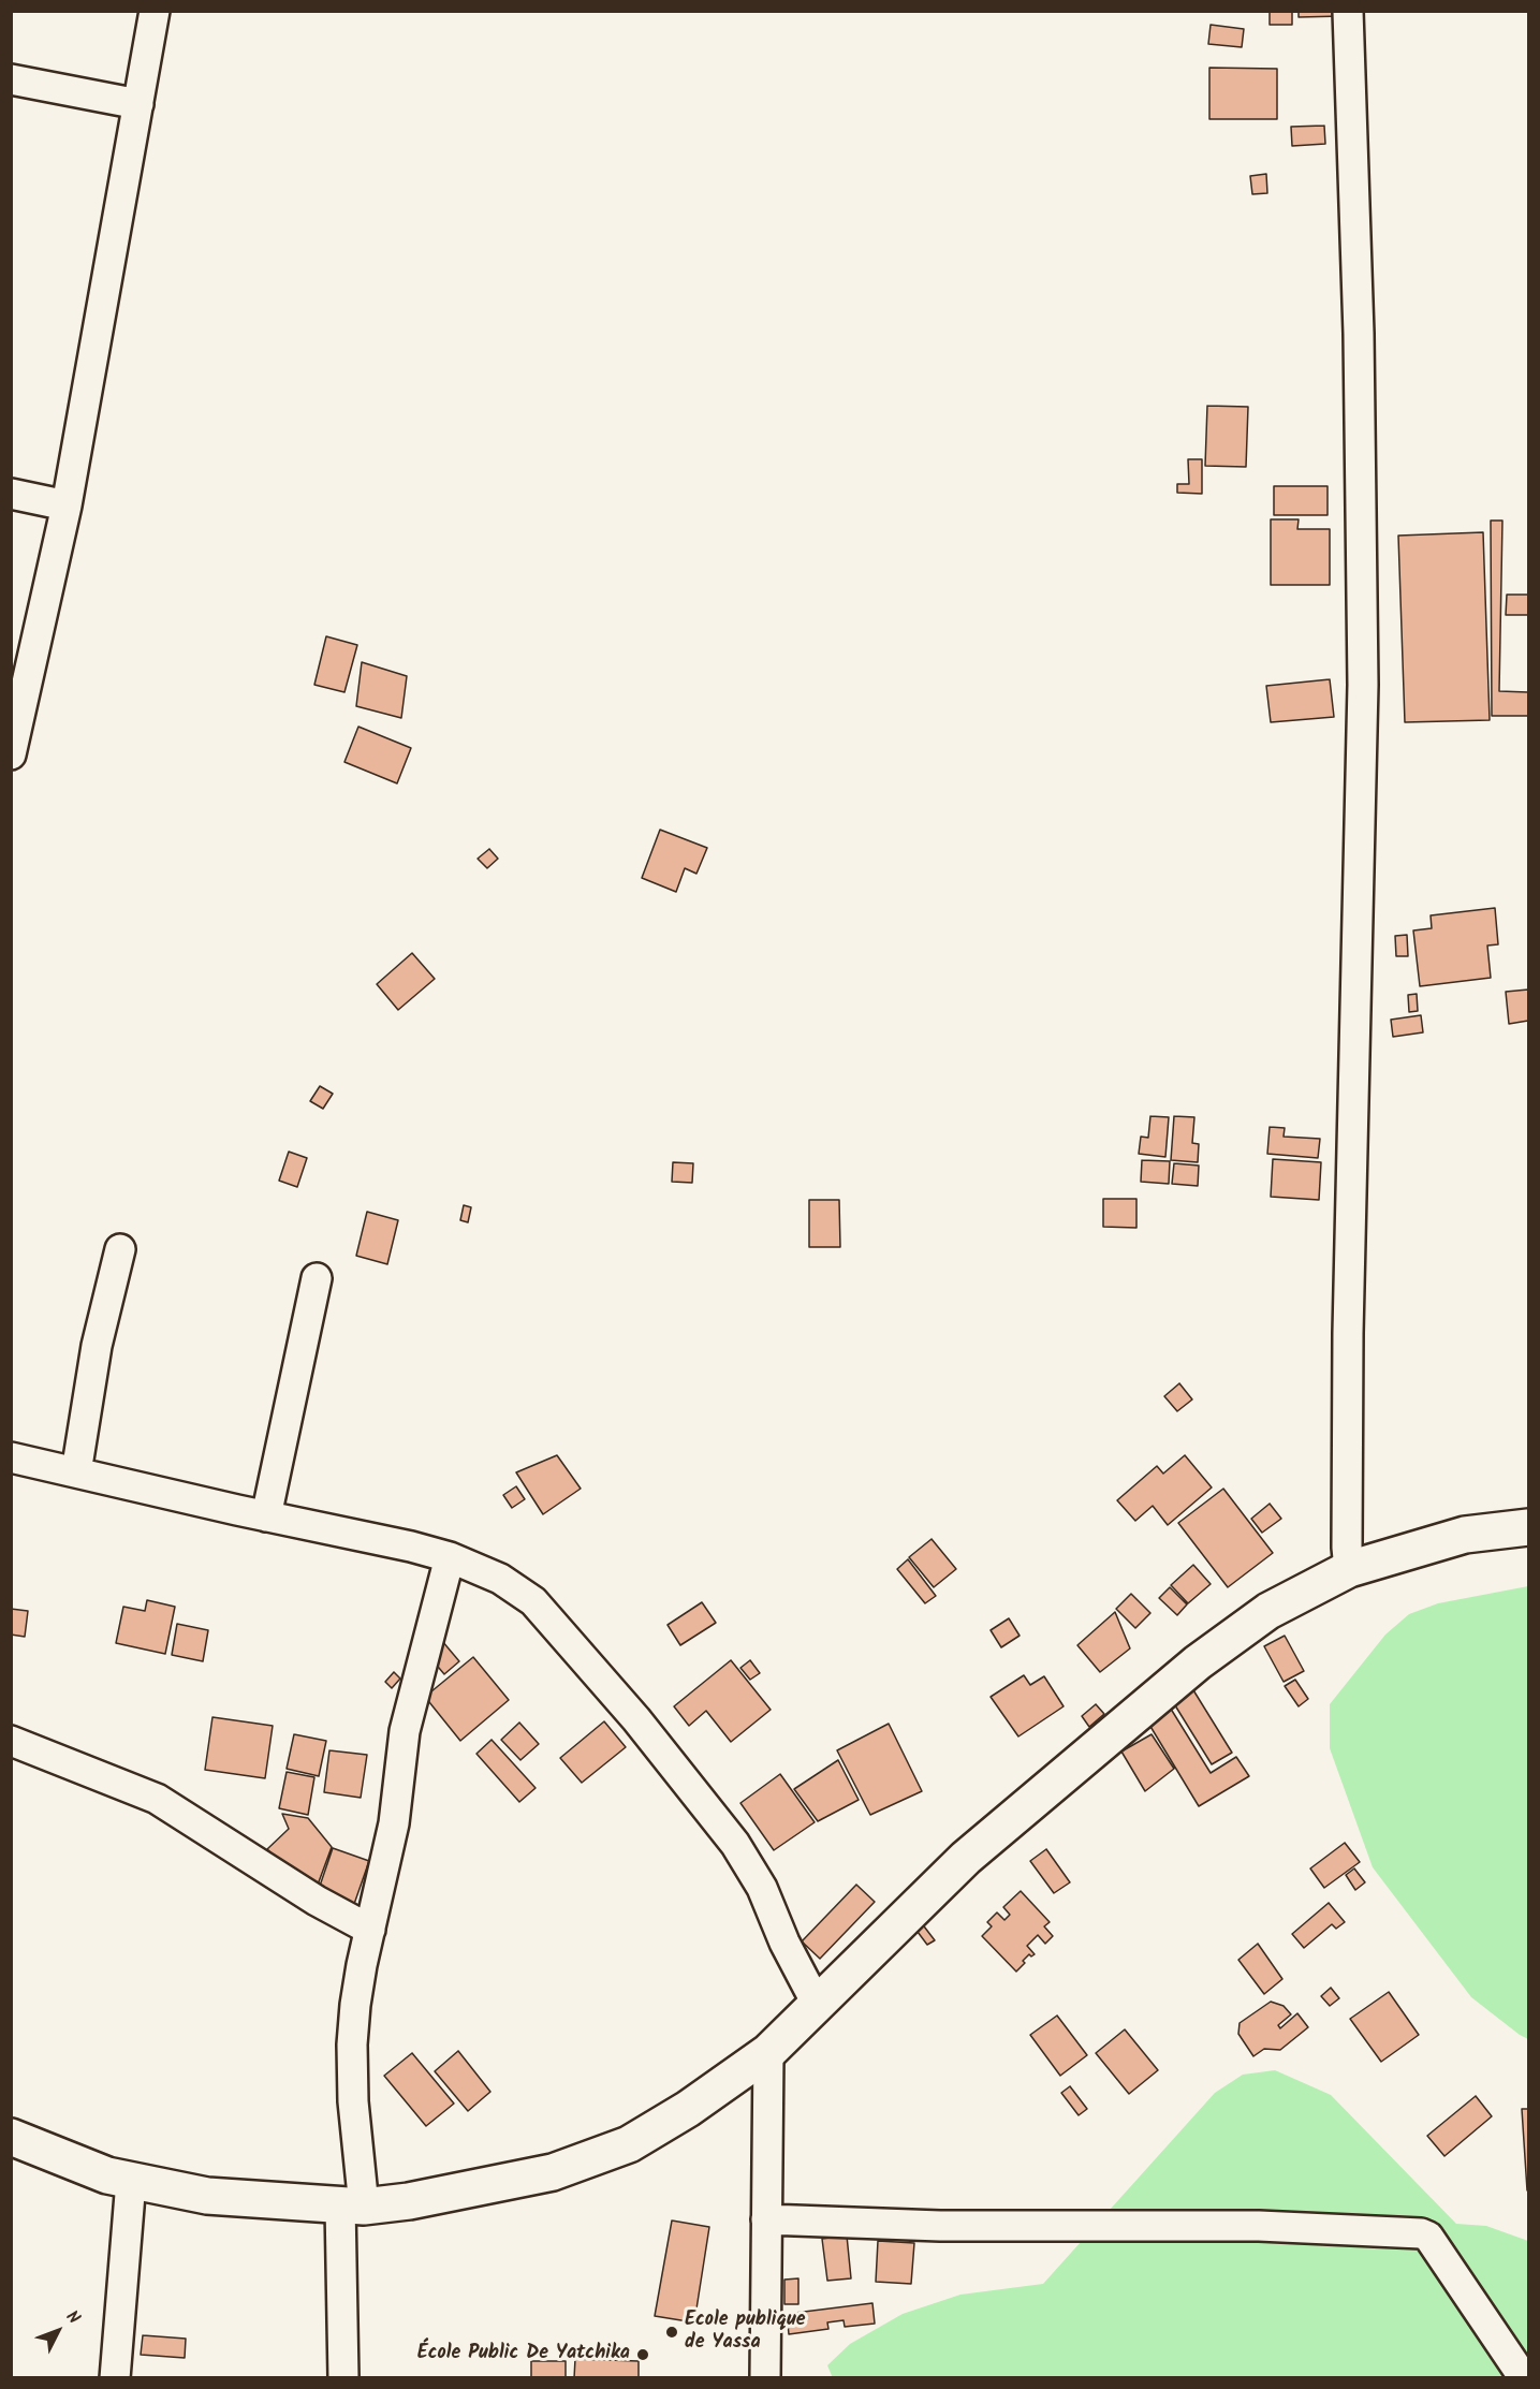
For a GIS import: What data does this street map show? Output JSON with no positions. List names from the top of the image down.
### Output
{
  "places": ["Ecole publique de Yassa", "École Public De Yatchika"],
  "north": "top right"
}
